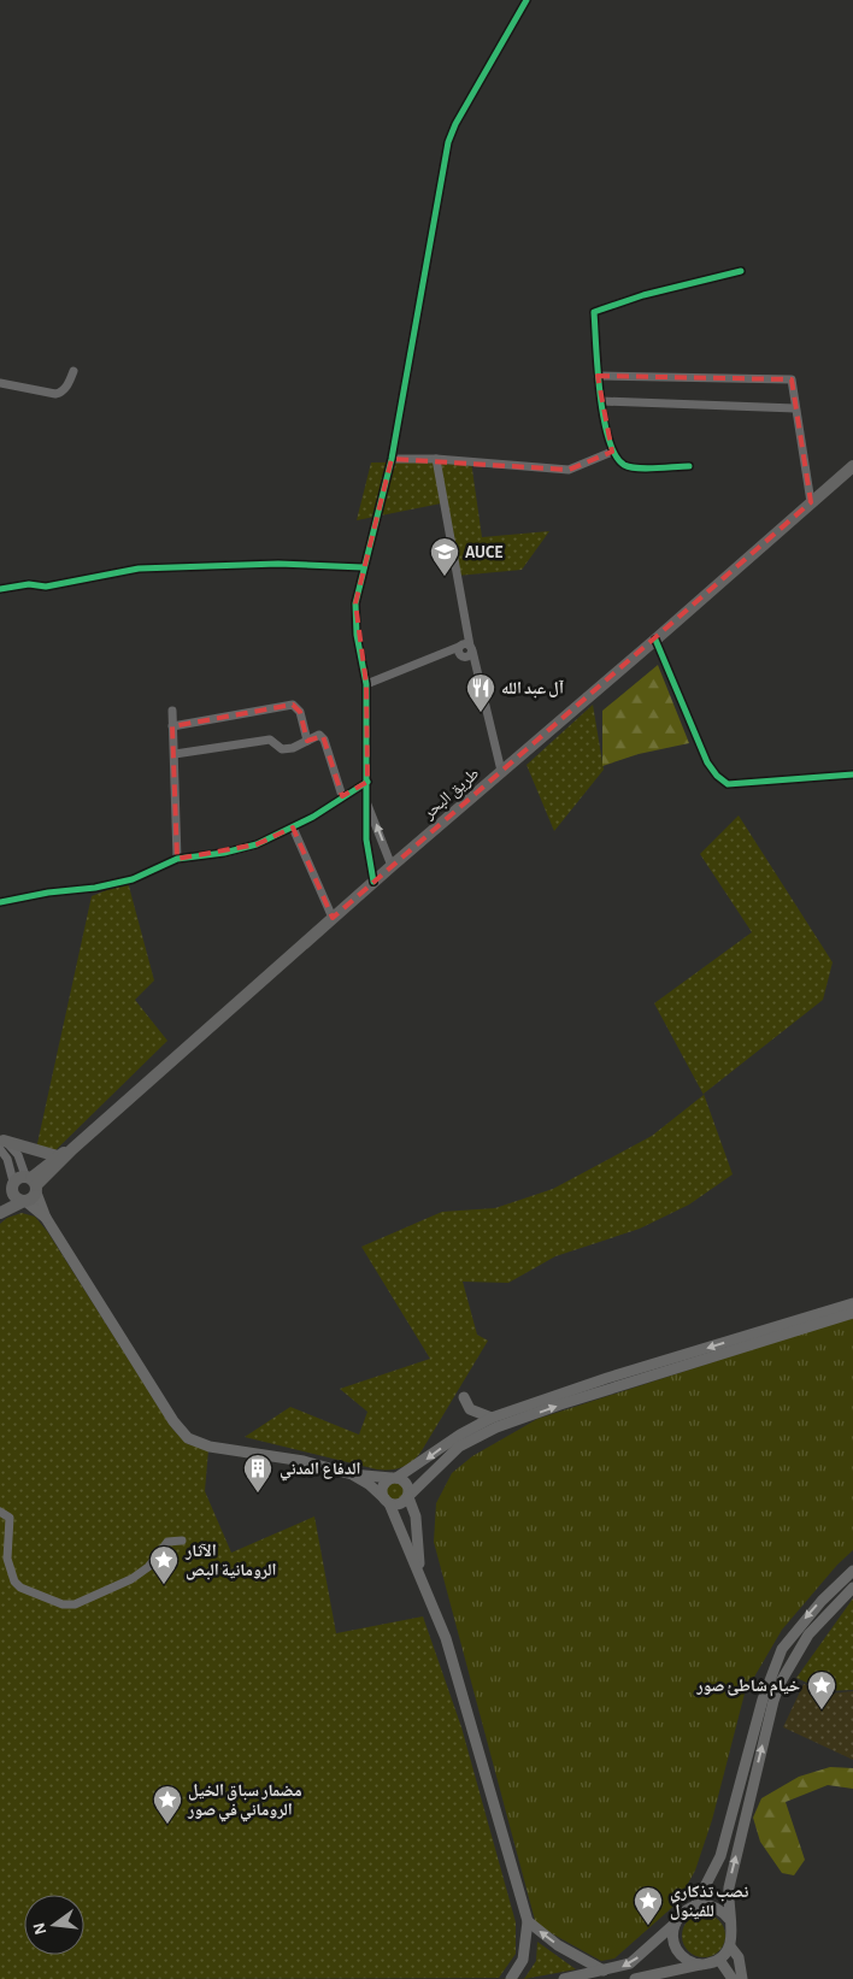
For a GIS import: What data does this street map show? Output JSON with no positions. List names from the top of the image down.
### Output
{
  "streets": {
    "highway": ["طريق البحر"]
  },
  "places": {
    "school or university": ["AUCE"],
    "restaurant": ["آل عبد الله"],
    "building": ["الدفاع المدني"],
    "place": [
      "الآثار الرومانية البص",
      "خيام شاطئ صور",
      "مضمار سباق الخيل الروماني في صور",
      "نصب تذكاري للفينول"
    ]
  },
  "north": "left"
}
